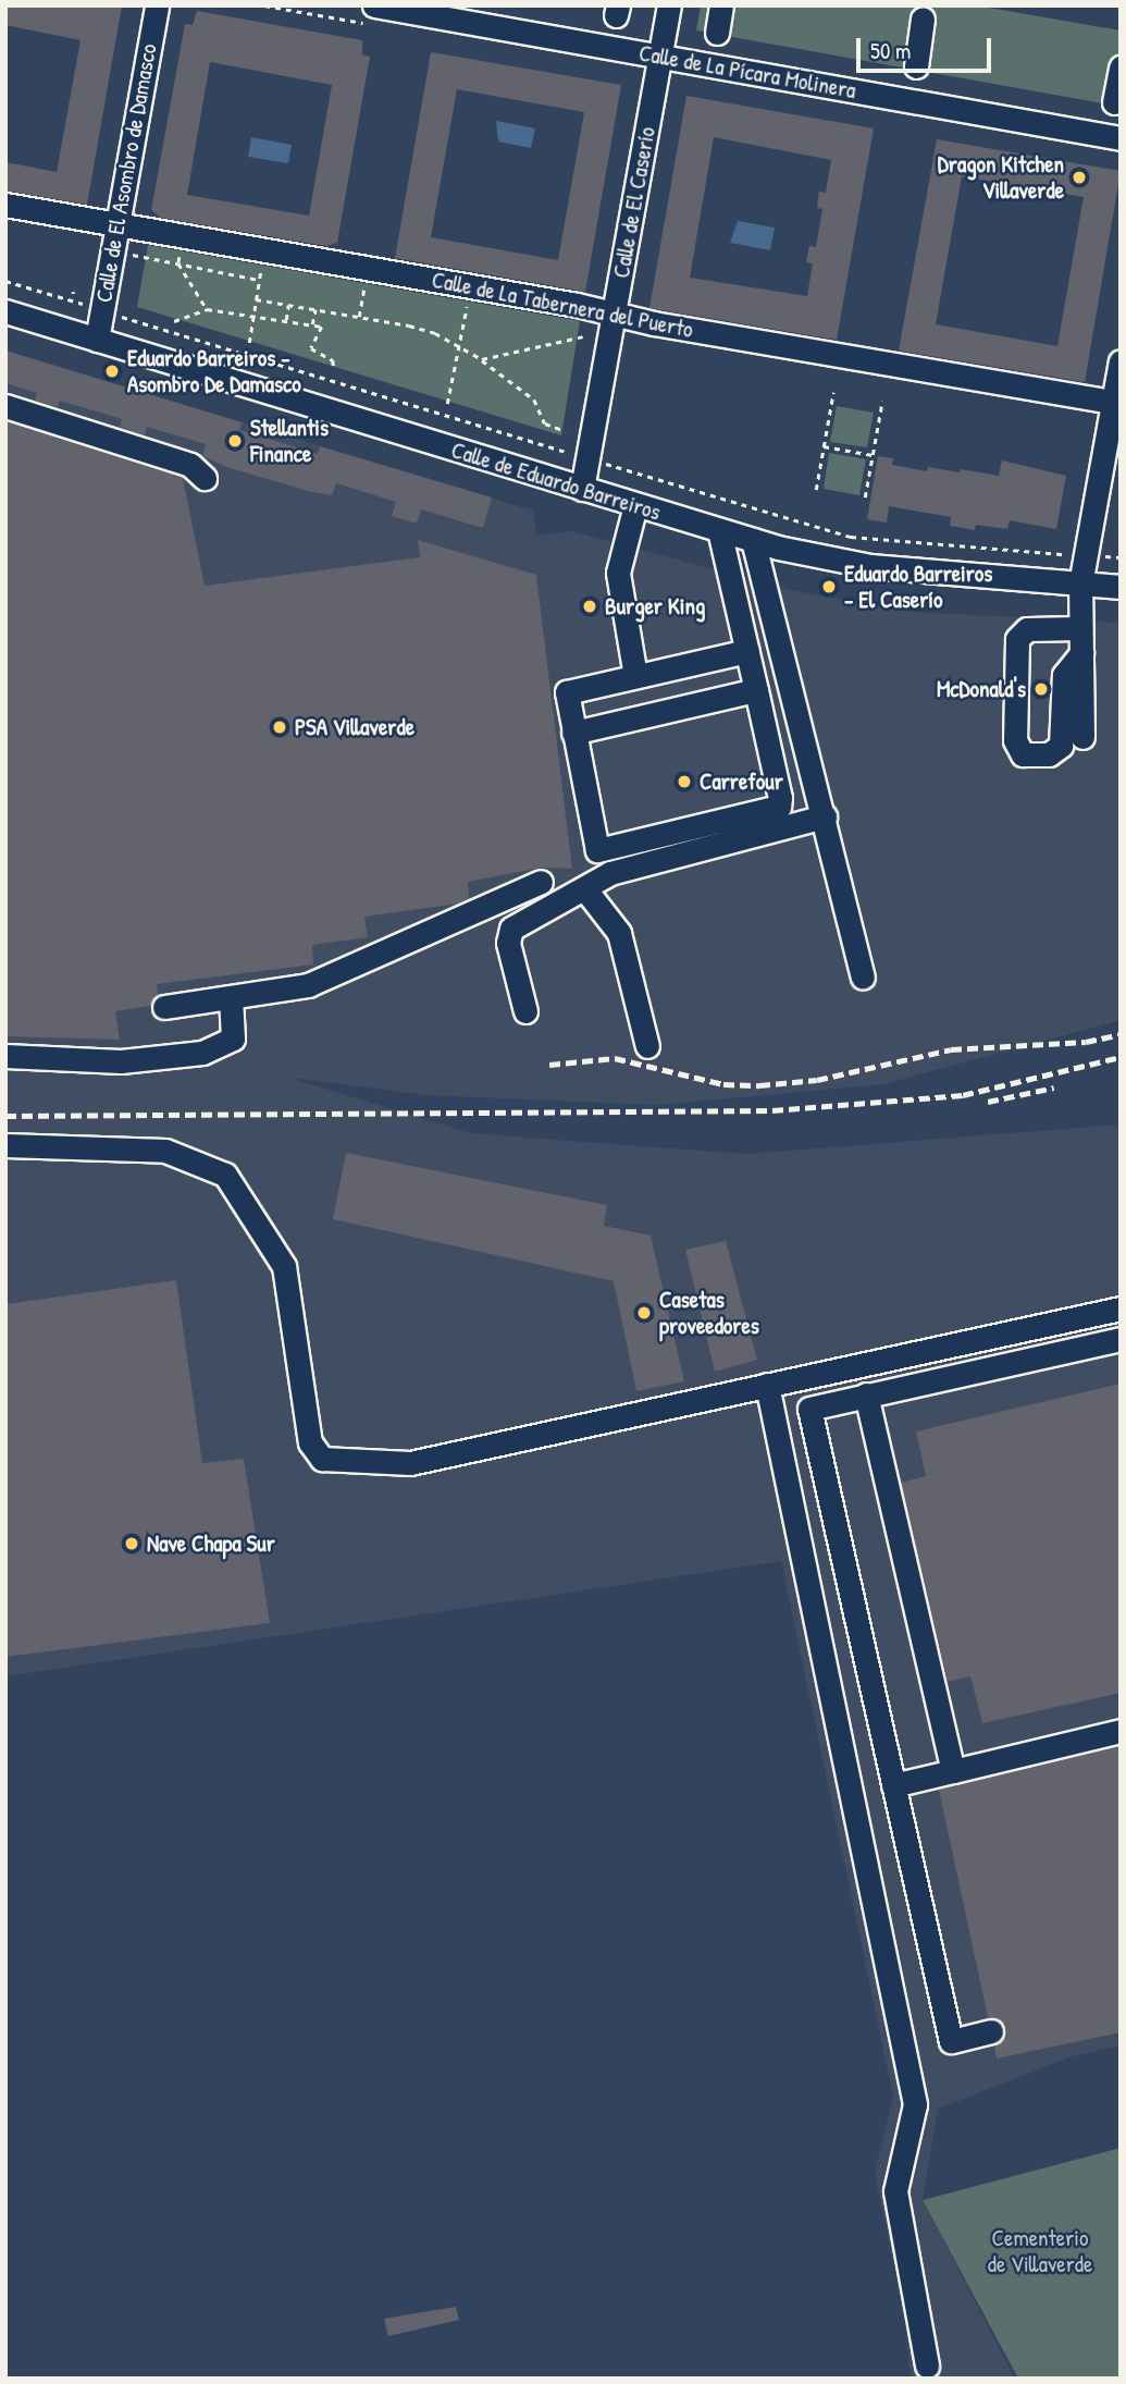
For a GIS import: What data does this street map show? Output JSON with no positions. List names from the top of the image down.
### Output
{
  "streets": {
    "street": [
      "Calle de La Pícara Molinera",
      "Calle de El Asombro de Damasco",
      "Calle de El Caserío",
      "Calle de La Tabernera del Puerto",
      "Calle de Eduardo Barreiros"
    ]
  },
  "crossings": [
    ["Calle de La Pícara Molinera", "Calle de El Caserío"],
    ["Calle de El Asombro de Damasco", "Calle de La Tabernera del Puerto"],
    ["Calle de El Asombro de Damasco", "Calle de Eduardo Barreiros"],
    ["Calle de El Caserío", "Calle de La Tabernera del Puerto"],
    ["Calle de El Caserío", "Calle de Eduardo Barreiros"]
  ],
  "parks": ["Cementerio de Villaverde"],
  "places": [
    "Dragon Kitchen Villaverde",
    "Eduardo Barreiros - Asombro De Damasco",
    "Stellantis Finance",
    "Eduardo Barreiros - El Caserío",
    "Burger King",
    "McDonald's",
    "PSA Villaverde",
    "Carrefour",
    "Casetas proveedores",
    "Nave Chapa Sur"
  ],
  "scale_bar": "50 m"
}
